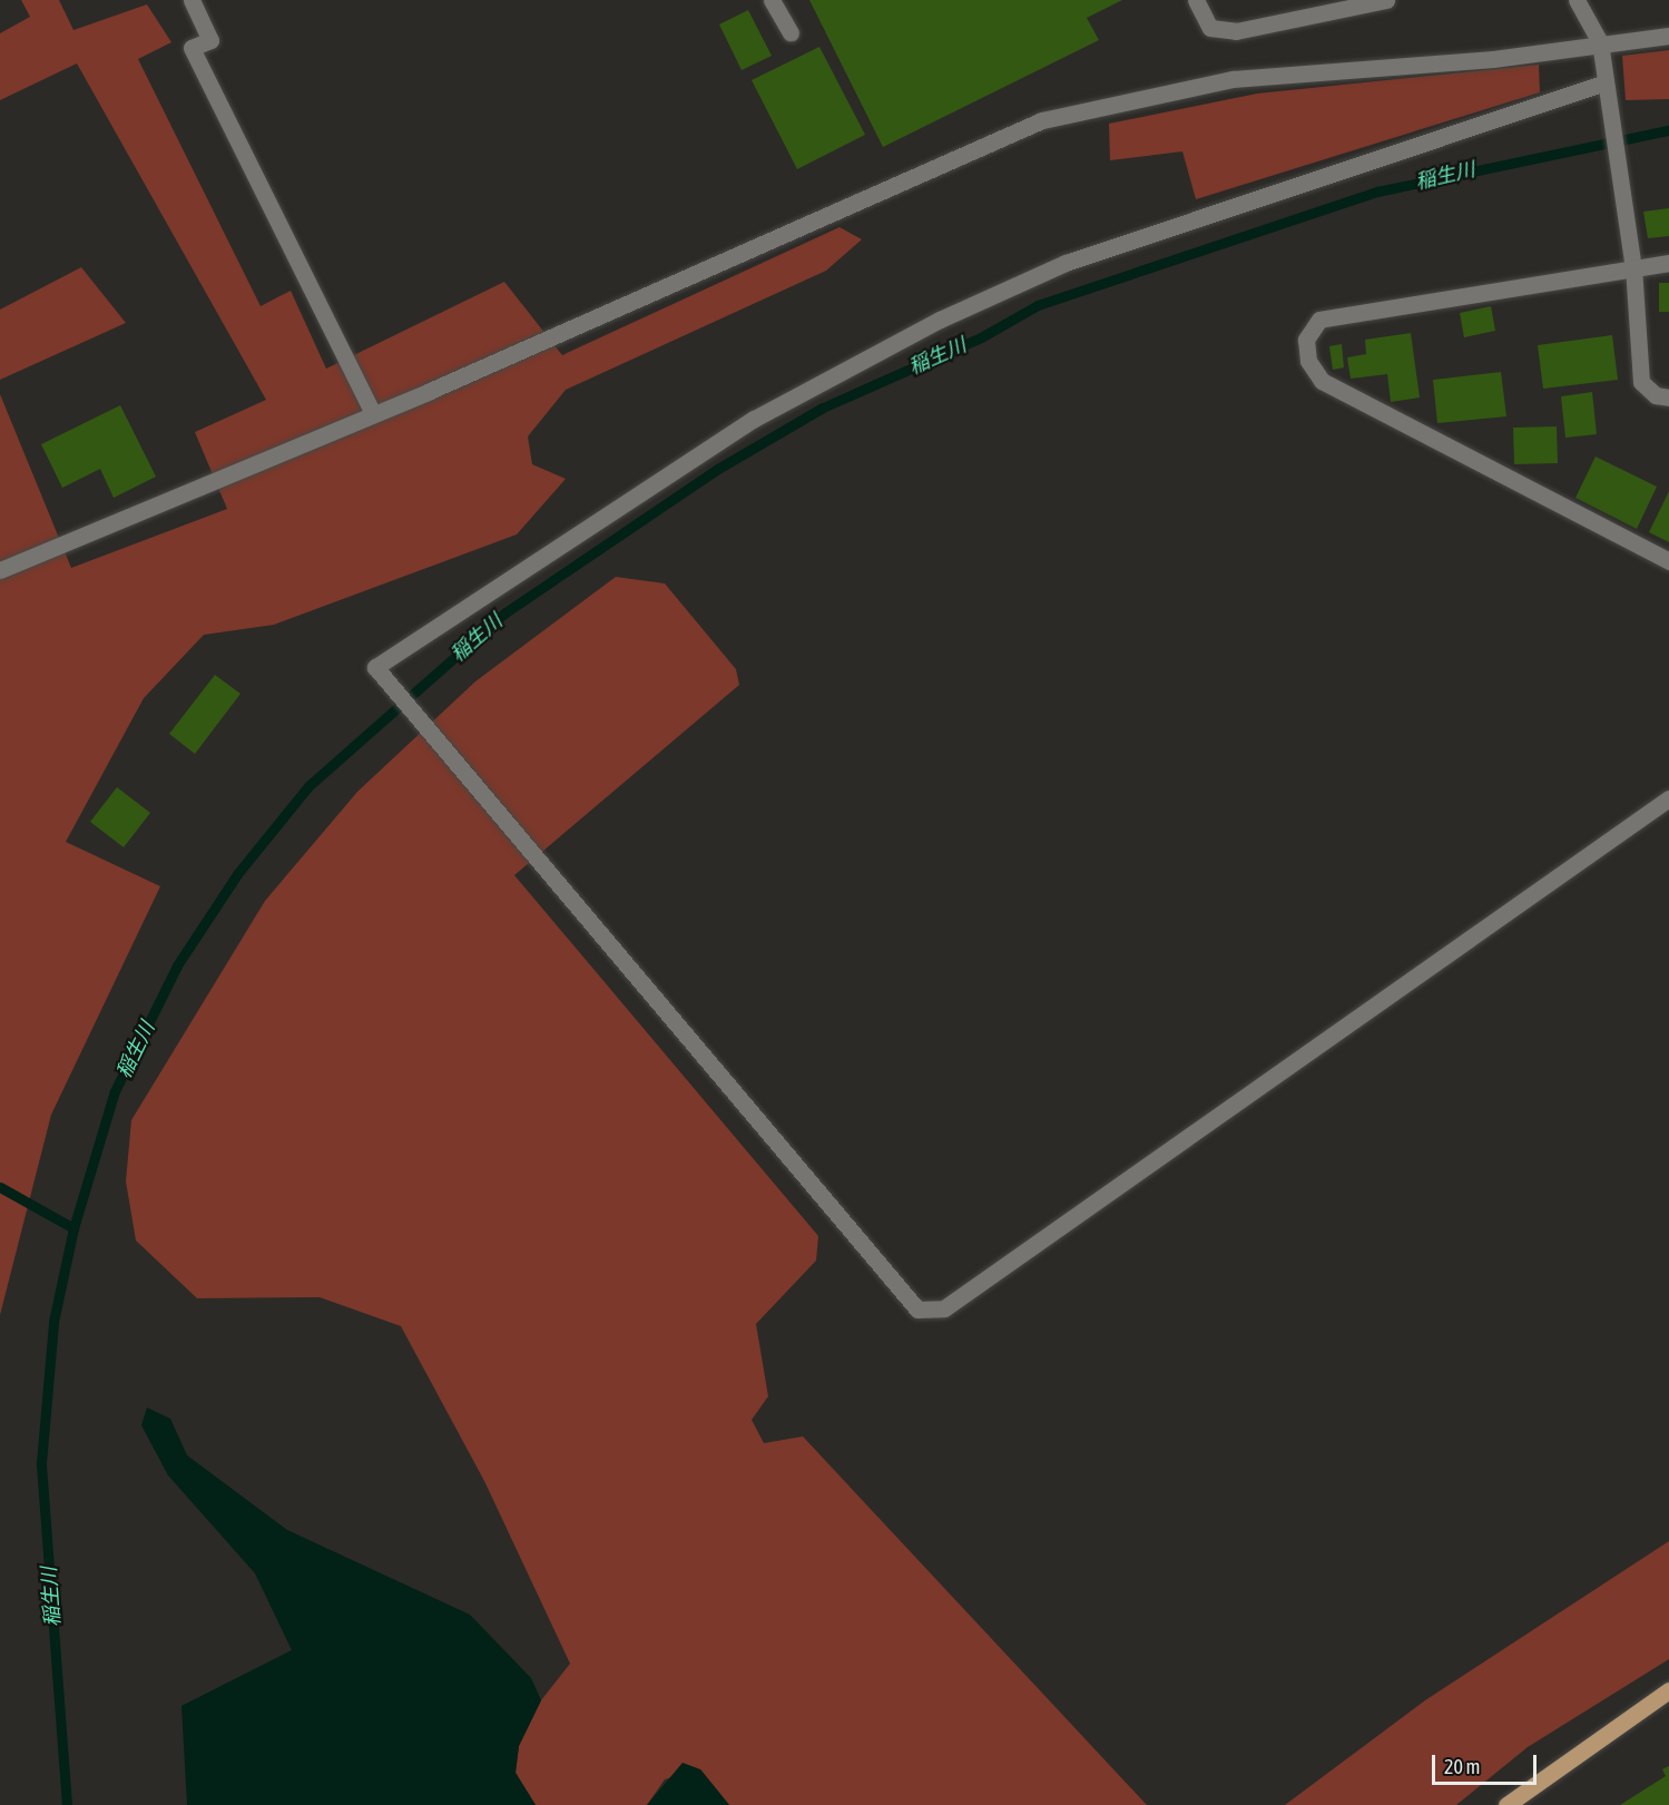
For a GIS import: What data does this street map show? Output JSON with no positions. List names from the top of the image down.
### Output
{
  "water": ["稲生川"],
  "scale_bar": "20 m"
}
